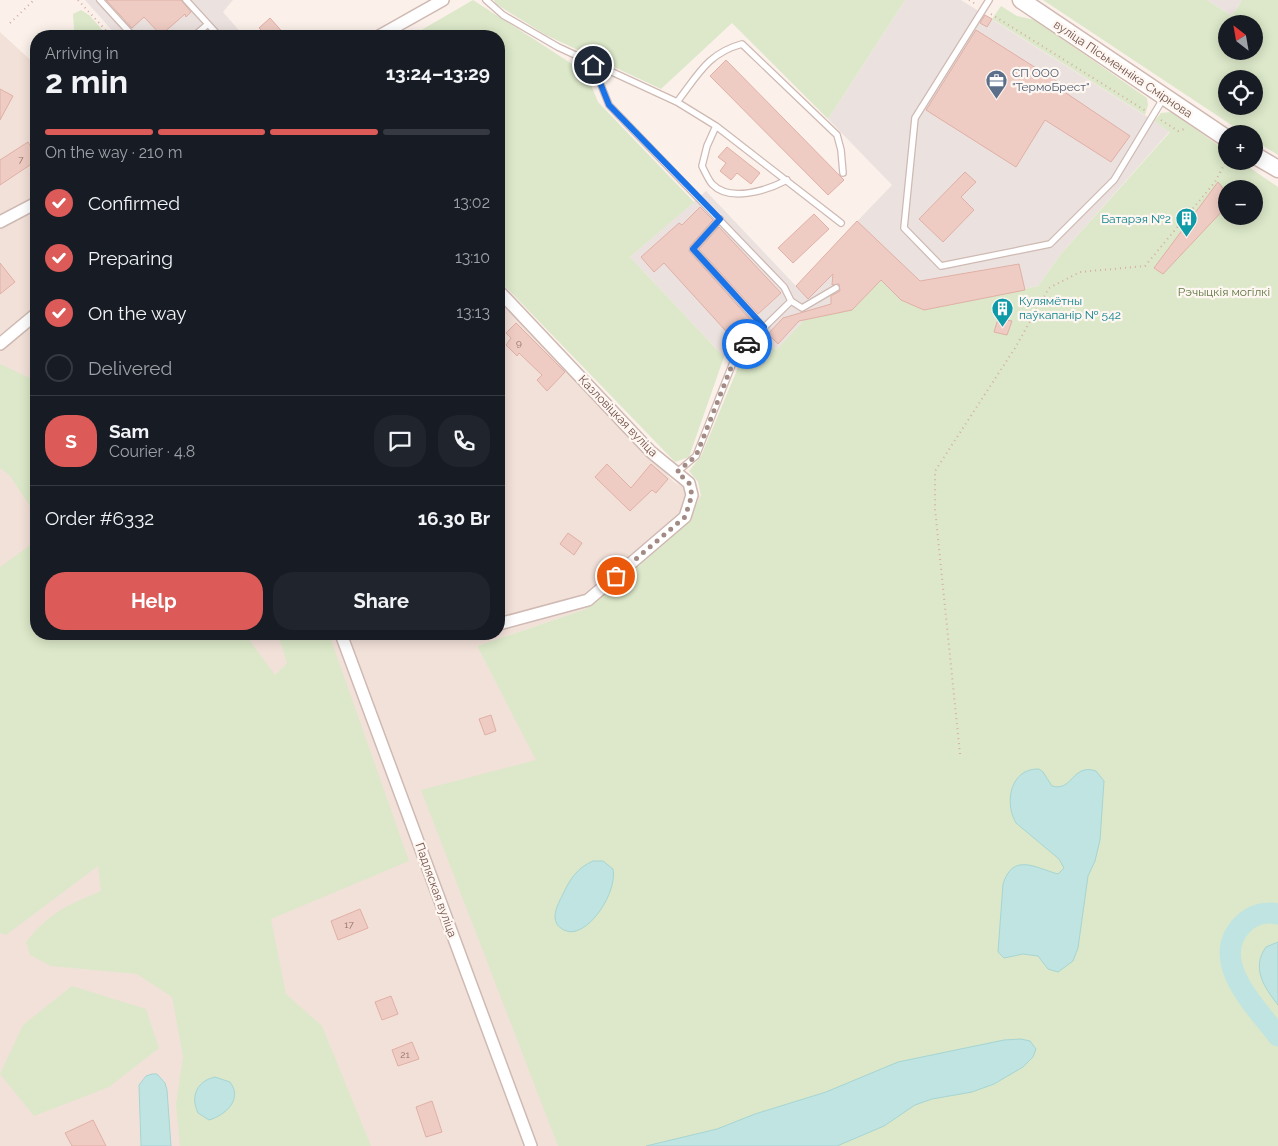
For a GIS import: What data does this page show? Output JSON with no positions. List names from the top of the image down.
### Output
{
  "streets": {
    "main road": ["вуліца Пісьменніка Смірнова"],
    "street": ["Казловіцкая вуліца", "Падляская вуліца"]
  },
  "parks": ["Рэчыцкія могілкі"],
  "places": {
    "office": ["СП ООО \"ТермоБрест\""],
    "building": ["Батарэя №2", "Кулямётны паўкапанір № 542"]
  },
  "house_numbers": [
    "7",
    "9",
    "17",
    "21"
  ],
  "north": "top left",
  "page": {
    "map_buttons": ["+", "−"],
    "heading": ["2 min", "Arriving in", "13:24–13:29"],
    "panel": [
      "Sam",
      "Courier · 4.8",
      "Order #6332",
      "16.30 Br"
    ],
    "bar": "On the way · 210 m",
    "list": [
      ["Confirmed", "13:02"],
      ["Preparing", "13:10"],
      ["On the way", "13:13"],
      "Delivered"
    ],
    "round": "S",
    "buttons": ["Help", "Share"]
  }
}
